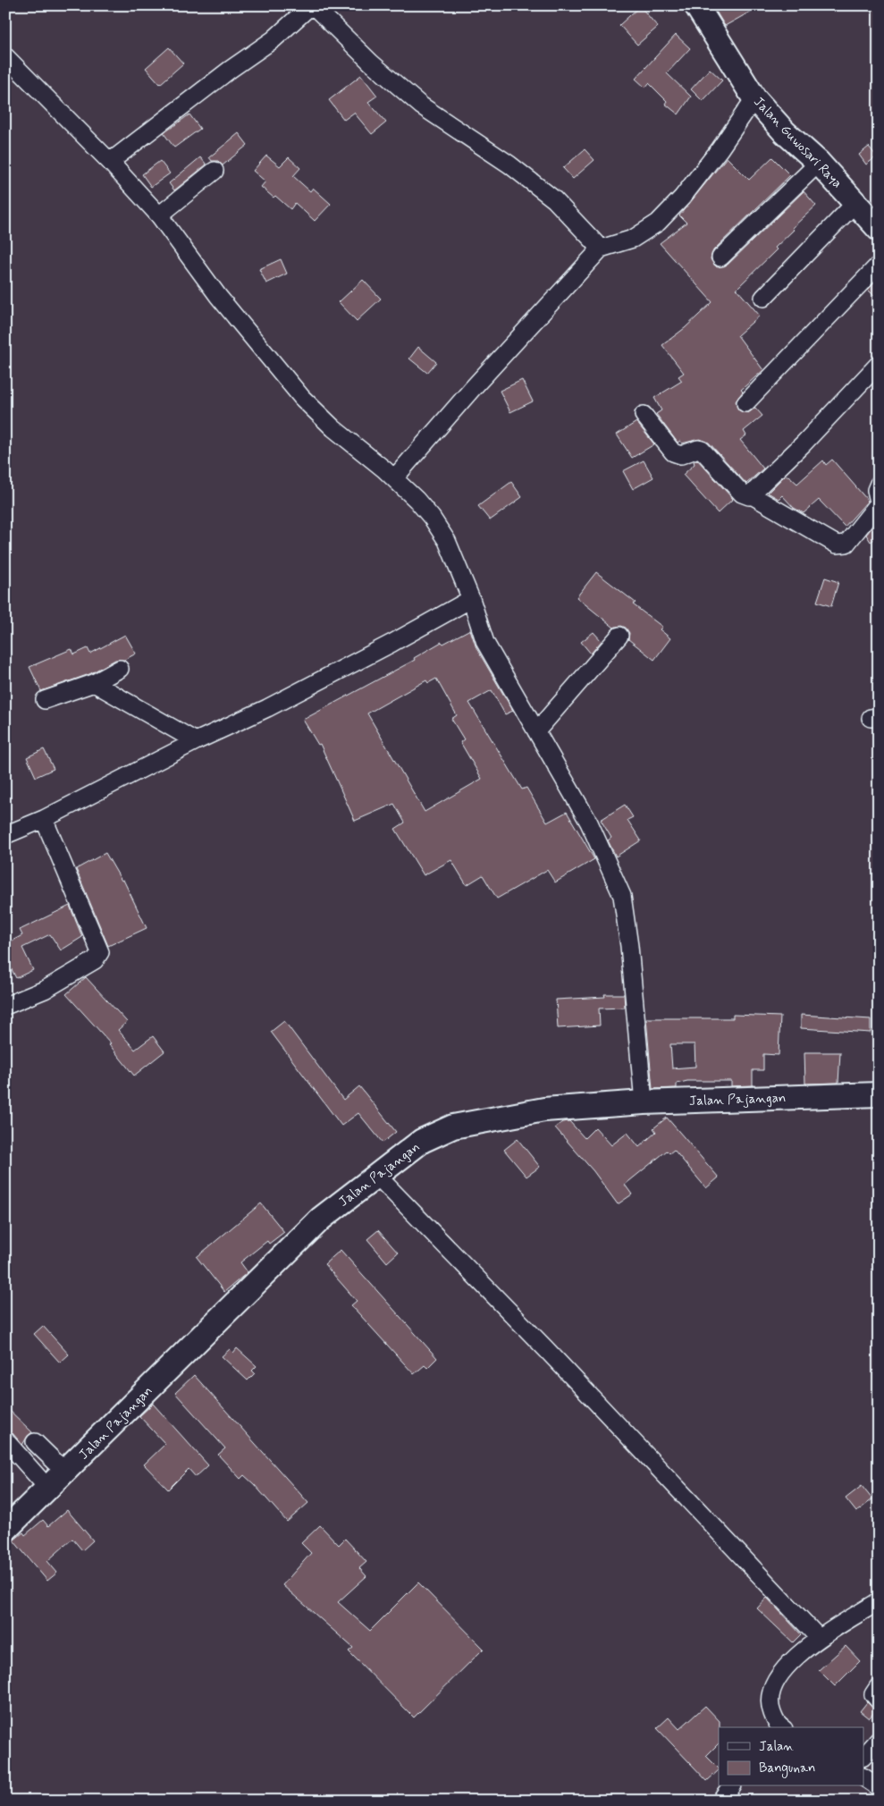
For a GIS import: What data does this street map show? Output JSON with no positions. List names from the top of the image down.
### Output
{
  "streets": {
    "main road": ["Jalan Guwosari Raya", "Jalan Pajangan"]
  },
  "legend": ["Jalan", "Bangunan"]
}
